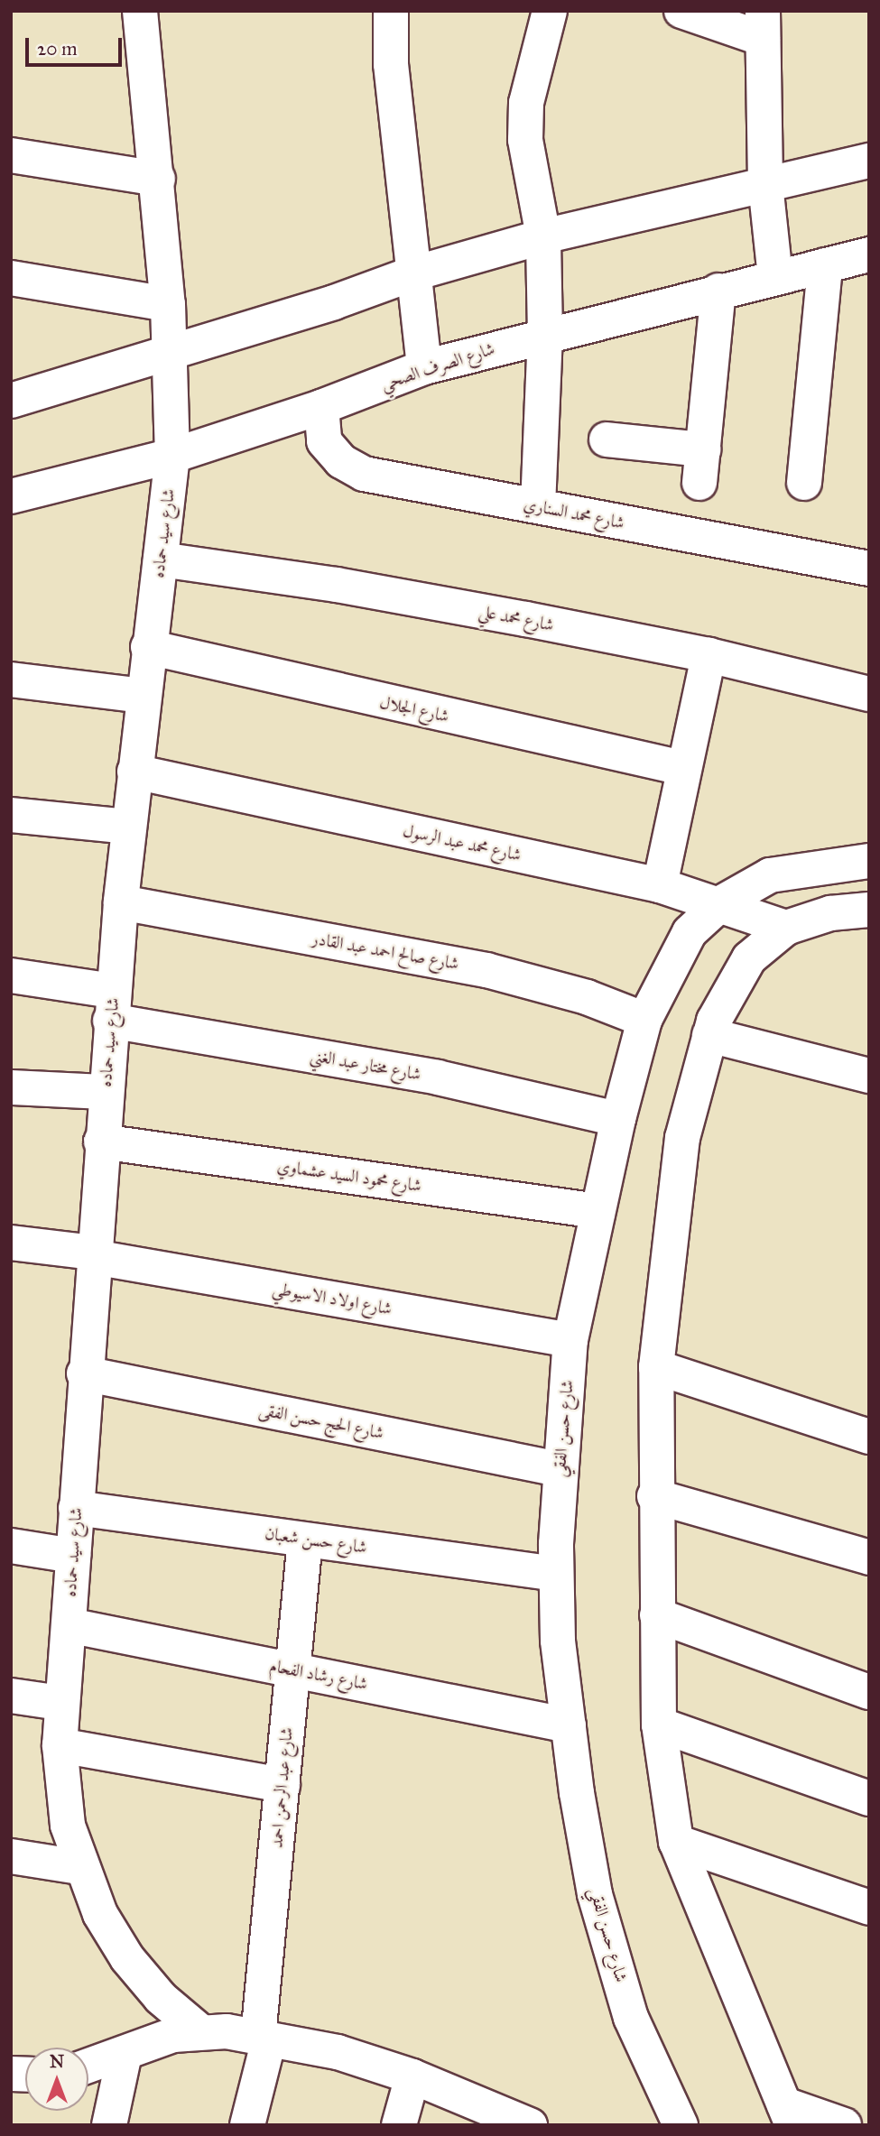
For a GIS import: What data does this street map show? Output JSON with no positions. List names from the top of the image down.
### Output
{
  "streets": {
    "street": [
      "شارع الصرف الصحي",
      "شارع محمد السناري",
      "شارع سيد حماده",
      "شارع محمد علي",
      "شارع الجلال",
      "شارع محمد عبد الرسول",
      "شارع صالح احمد عبد القادر",
      "شارع مختار عبد الغني",
      "شارع محمود السيد عشماوي",
      "شارع اولاد الاسيوطي",
      "شارع الحج حسن الفقى",
      "شارع حسن الفقي",
      "شارع حسن شعبان",
      "شارع رشاد الفحام",
      "شارع عبد الرحمن احمد"
    ]
  },
  "crossings": [
    ["شارع الصرف الصحي", "شارع محمد السناري"],
    ["شارع الصرف الصحي", "شارع سيد حماده"],
    ["شارع سيد حماده", "شارع محمد علي"],
    ["شارع سيد حماده", "شارع الجلال"],
    ["شارع سيد حماده", "شارع محمد عبد الرسول"],
    ["شارع سيد حماده", "شارع صالح احمد عبد القادر"],
    ["شارع سيد حماده", "شارع مختار عبد الغني"],
    ["شارع سيد حماده", "شارع محمود السيد عشماوي"],
    ["شارع سيد حماده", "شارع اولاد الاسيوطي"],
    ["شارع سيد حماده", "شارع الحج حسن الفقى"],
    ["شارع سيد حماده", "شارع حسن شعبان"],
    ["شارع سيد حماده", "شارع رشاد الفحام"],
    ["شارع محمد عبد الرسول", "شارع حسن الفقي"],
    ["شارع صالح احمد عبد القادر", "شارع حسن الفقي"],
    ["شارع مختار عبد الغني", "شارع حسن الفقي"],
    ["شارع محمود السيد عشماوي", "شارع حسن الفقي"],
    ["شارع اولاد الاسيوطي", "شارع حسن الفقي"],
    ["شارع الحج حسن الفقى", "شارع حسن الفقي"],
    ["شارع حسن الفقي", "شارع حسن شعبان"],
    ["شارع حسن الفقي", "شارع رشاد الفحام"],
    ["شارع حسن شعبان", "شارع عبد الرحمن احمد"],
    ["شارع رشاد الفحام", "شارع عبد الرحمن احمد"]
  ],
  "scale_bar": "20 m",
  "north": "top"
}
